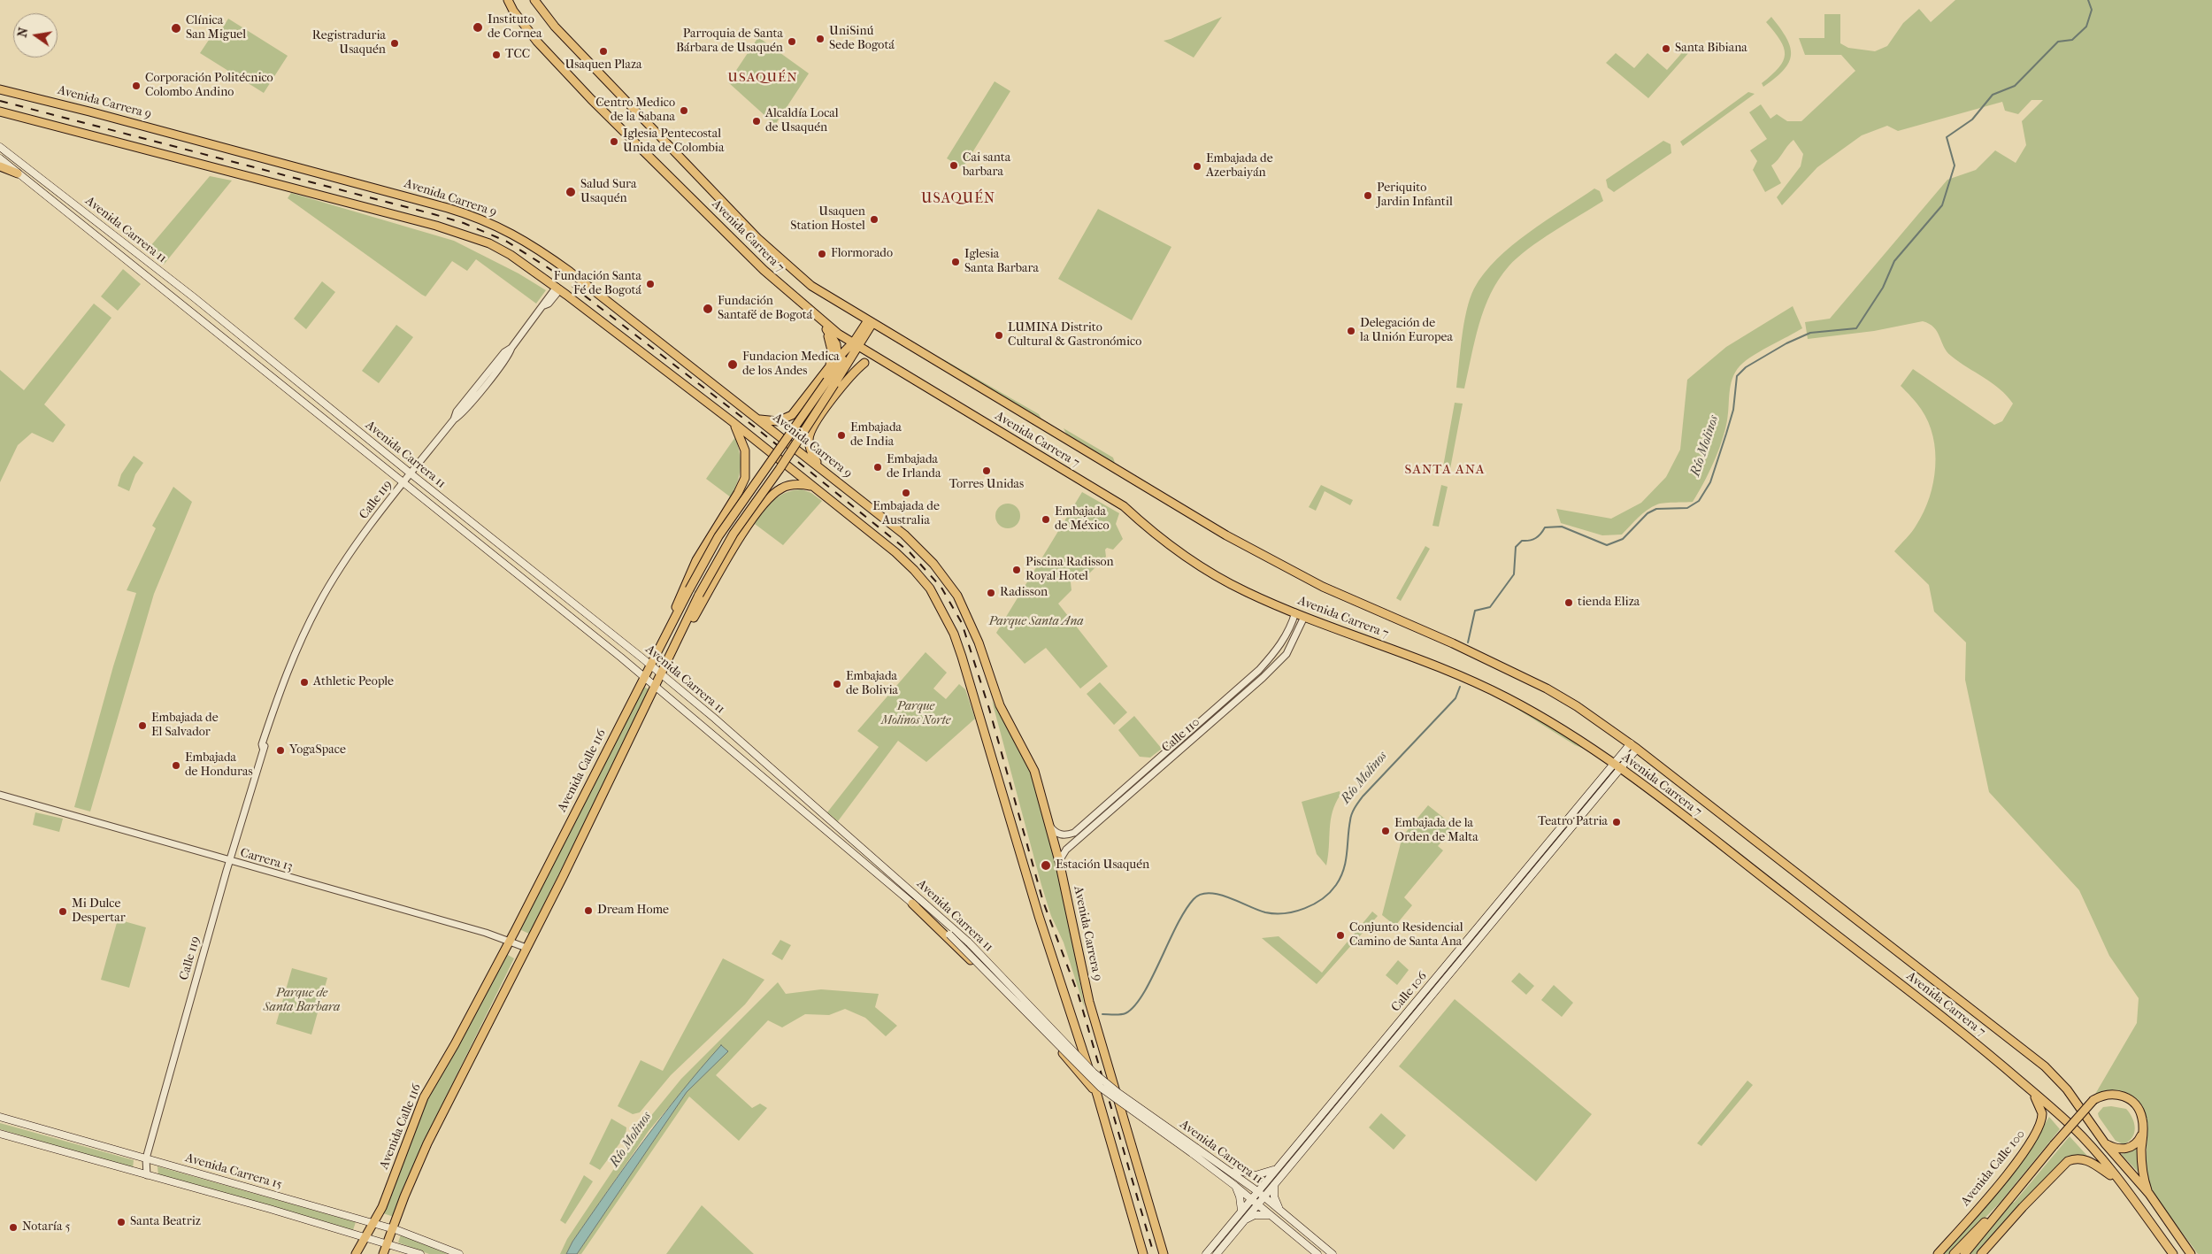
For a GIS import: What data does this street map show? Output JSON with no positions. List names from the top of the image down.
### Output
{
  "streets": {
    "main road": [
      "Avenida Carrera 9",
      "Avenida Carrera 11",
      "Avenida Carrera 7",
      "Avenida Calle 116",
      "Calle 106",
      "Avenida Calle 100",
      "Avenida Carrera 15"
    ],
    "street": ["Calle 119", "Calle 110", "Carrera 13"]
  },
  "crossings": [
    ["Avenida Carrera 9", "Calle 110"],
    ["Avenida Carrera 11", "Calle 119"],
    ["Avenida Carrera 11", "Avenida Calle 116"],
    ["Avenida Carrera 11", "Calle 106"],
    ["Avenida Carrera 7", "Calle 110"],
    ["Avenida Carrera 7", "Avenida Calle 116"],
    ["Avenida Carrera 7", "Calle 106"],
    ["Avenida Carrera 7", "Avenida Calle 100"],
    ["Calle 119", "Carrera 13"],
    ["Calle 119", "Avenida Carrera 15"],
    ["Avenida Calle 116", "Carrera 13"],
    ["Avenida Calle 116", "Avenida Carrera 15"]
  ],
  "districts": ["USAQUÉN", "USAQUÉN", "SANTA ANA"],
  "water": ["Río Molinos"],
  "parks": ["Parque Santa Ana", "Parque Molinos Norte", "Parque de Santa Barbara"],
  "places": [
    "Instituto de Cornea",
    "Clínica San Miguel",
    "UniSinú Sede Bogotá",
    "Parroquia de Santa Bárbara de Usaquén",
    "Registraduria Usaquén",
    "Santa Bibiana",
    "Usaquen Plaza",
    "TCC",
    "Corporación Politécnico Colombo Andino",
    "Centro Medico de la Sabana",
    "Alcaldía Local de Usaquén",
    "Iglesia Pentecostal Unida de Colombia",
    "Cai santa barbara",
    "Embajada de Azerbaiyán",
    "Salud Sura Usaquén",
    "Periquito Jardin Infantil",
    "Usaquen Station Hostel",
    "Flormorado",
    "Iglesia Santa Barbara",
    "Fundación Santa Fé de Bogotá",
    "Fundación Santafé de Bogotá",
    "Delegación de la Unión Europea",
    "LUMINA Distrito Cultural & Gastronómico",
    "Fundacion Medica de los Andes",
    "Embajada de India",
    "Embajada de Irlanda",
    "Torres Unidas",
    "Embajada de Australia",
    "Embajada de México",
    "Piscina Radisson Royal Hotel",
    "Radisson",
    "tienda Eliza",
    "Athletic People",
    "Embajada de Bolivia",
    "Embajada de El Salvador",
    "YogaSpace",
    "Embajada de Honduras",
    "Teatro Patria",
    "Embajada de la Orden de Malta",
    "Estación Usaquén",
    "Dream Home",
    "Mi Dulce Despertar",
    "Conjunto Residencial Camino de Santa Ana",
    "Santa Beatriz",
    "Notaría 5"
  ],
  "north": "left"
}
